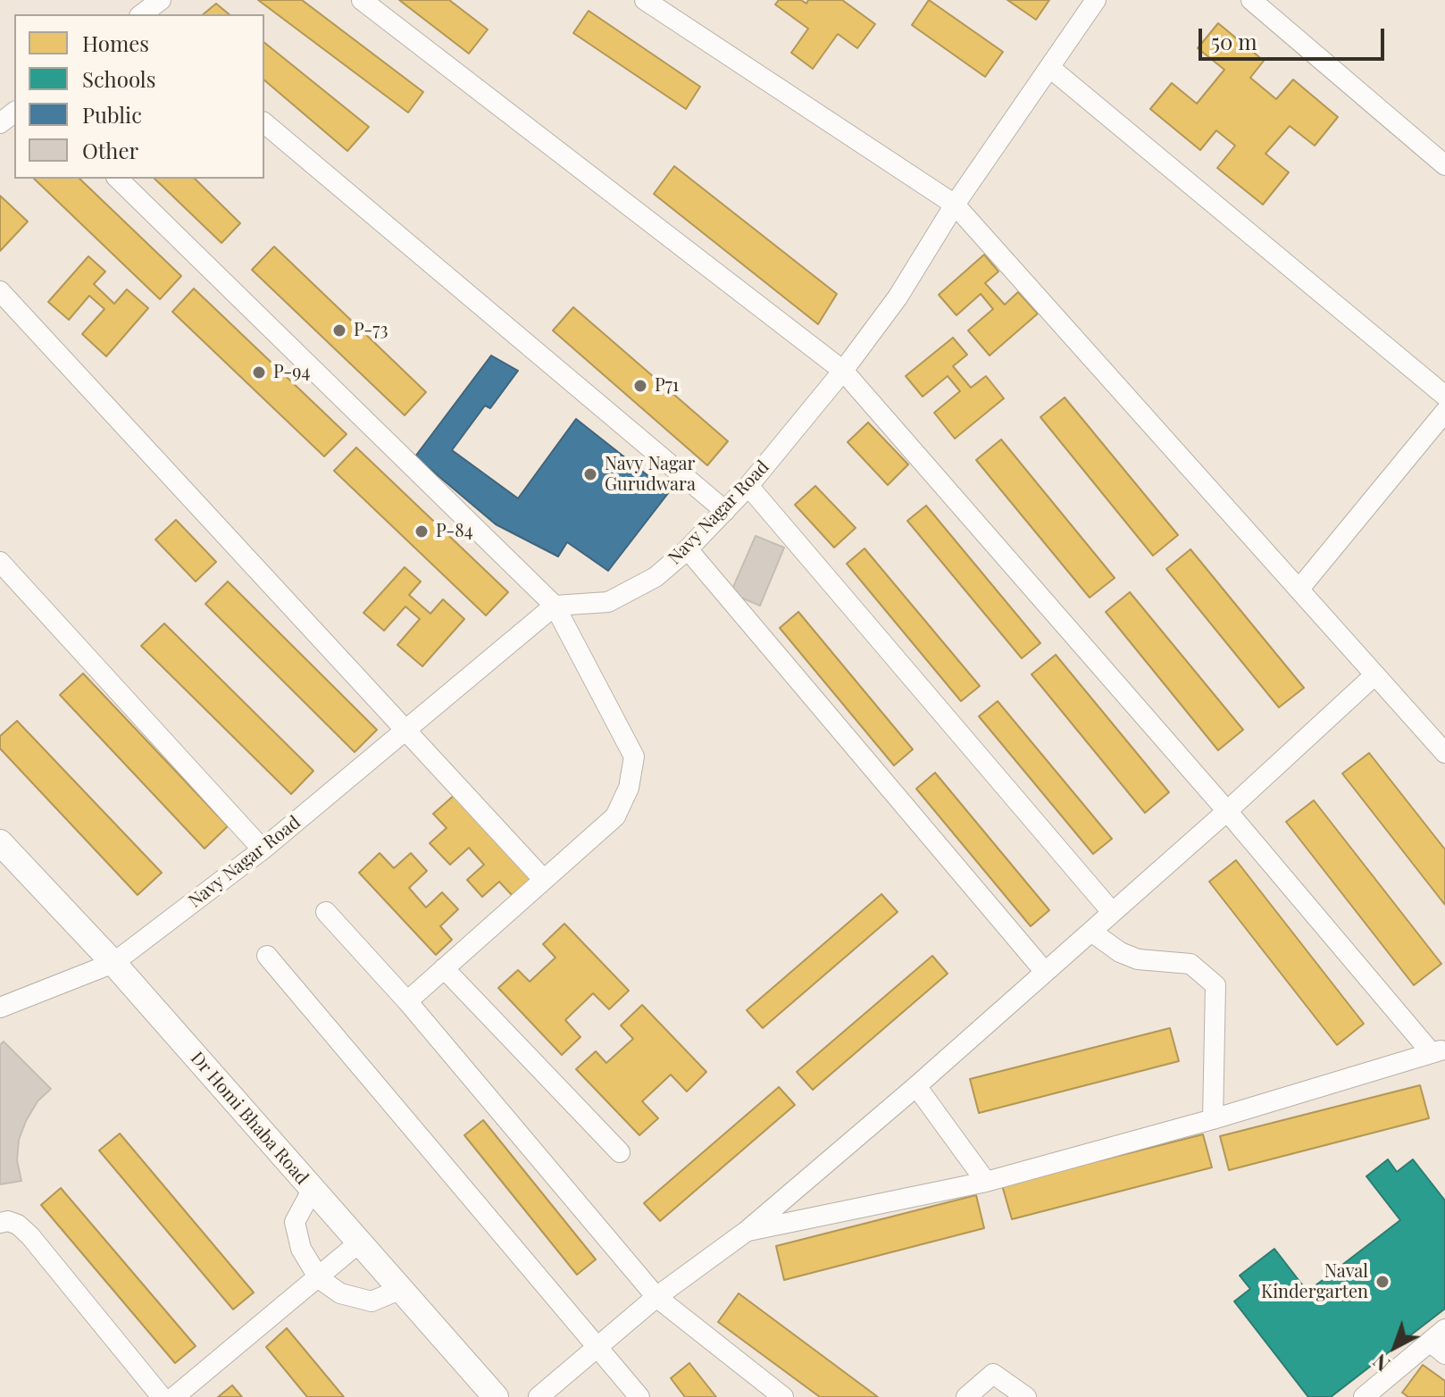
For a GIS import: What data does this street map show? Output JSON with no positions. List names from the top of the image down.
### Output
{
  "streets": {
    "street": ["Navy Nagar Road", "Dr Homi Bhaba Road"]
  },
  "crossings": [
    ["Navy Nagar Road", "Dr Homi Bhaba Road"]
  ],
  "places": [
    "P-73",
    "P-94",
    "P71",
    "Navy Nagar Gurudwara",
    "P-84",
    "Naval Kindergarten"
  ],
  "legend": [
    "Homes",
    "Schools",
    "Public",
    "Other"
  ],
  "scale_bar": "50 m",
  "north": "bottom left"
}
